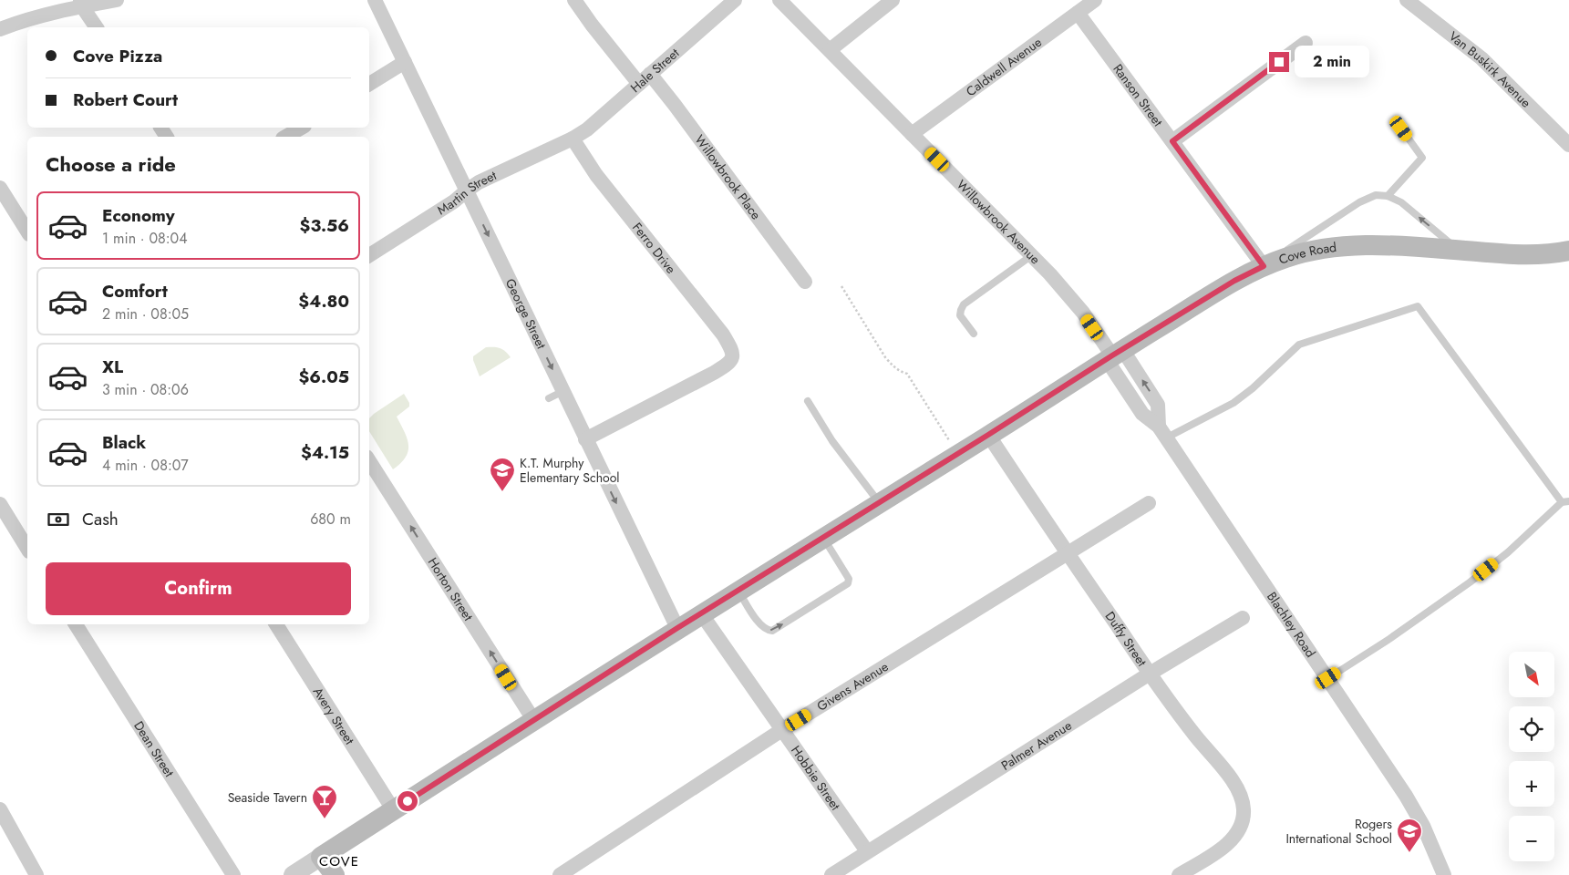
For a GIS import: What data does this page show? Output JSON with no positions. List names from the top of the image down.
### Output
{
  "streets": {
    "main road": ["Cove Road"],
    "street": [
      "Caldwell Avenue",
      "Hale Street",
      "Van Buskirk Avenue",
      "Ranson Street",
      "Willowbrook Place",
      "Martin Street",
      "Willowbrook Avenue",
      "Ferro Drive",
      "George Street",
      "Horton Street",
      "Blachley Road",
      "Duffy Street",
      "Givens Avenue",
      "Avery Street",
      "Palmer Avenue",
      "Dean Street",
      "Hobbie Street"
    ]
  },
  "crossings": [
    ["Caldwell Avenue", "Ranson Street"],
    ["Caldwell Avenue", "Willowbrook Avenue"],
    ["Hale Street", "Willowbrook Place"],
    ["Hale Street", "Martin Street"],
    ["Hale Street", "Ferro Drive"],
    ["Ranson Street", "Cove Road"],
    ["Martin Street", "Ferro Drive"],
    ["Martin Street", "George Street"],
    ["Willowbrook Avenue", "Cove Road"],
    ["Ferro Drive", "George Street"],
    ["Cove Road", "George Street"],
    ["Cove Road", "Horton Street"],
    ["Cove Road", "Duffy Street"],
    ["Cove Road", "Avery Street"],
    ["Cove Road", "Hobbie Street"],
    ["Duffy Street", "Givens Avenue"],
    ["Duffy Street", "Palmer Avenue"],
    ["Givens Avenue", "Hobbie Street"],
    ["Palmer Avenue", "Hobbie Street"]
  ],
  "one_way": ["George Street", "Horton Street"],
  "districts": ["COVE"],
  "places": {
    "school or university": ["K.T. Murphy Elementary School", "Rogers International School"],
    "bar": ["Seaside Tavern"]
  },
  "north": "bottom right",
  "page": {
    "banner": ["Cove Pizza", "Robert Court"],
    "bubble": "2 min",
    "heading": "Choose a ride",
    "list": [
      {
        "name": "Economy",
        "note": "1 min · 08:04",
        "value": "$3.56"
      },
      {
        "name": "Comfort",
        "note": "2 min · 08:05",
        "value": "$4.80"
      },
      {
        "name": "XL",
        "note": "3 min · 08:06",
        "value": "$6.05"
      },
      {
        "name": "Black",
        "note": "4 min · 08:07",
        "value": "$4.15"
      }
    ],
    "pay": ["Cash", "680 m"],
    "buttons": "Confirm",
    "map_buttons": ["+", "−"]
  }
}
